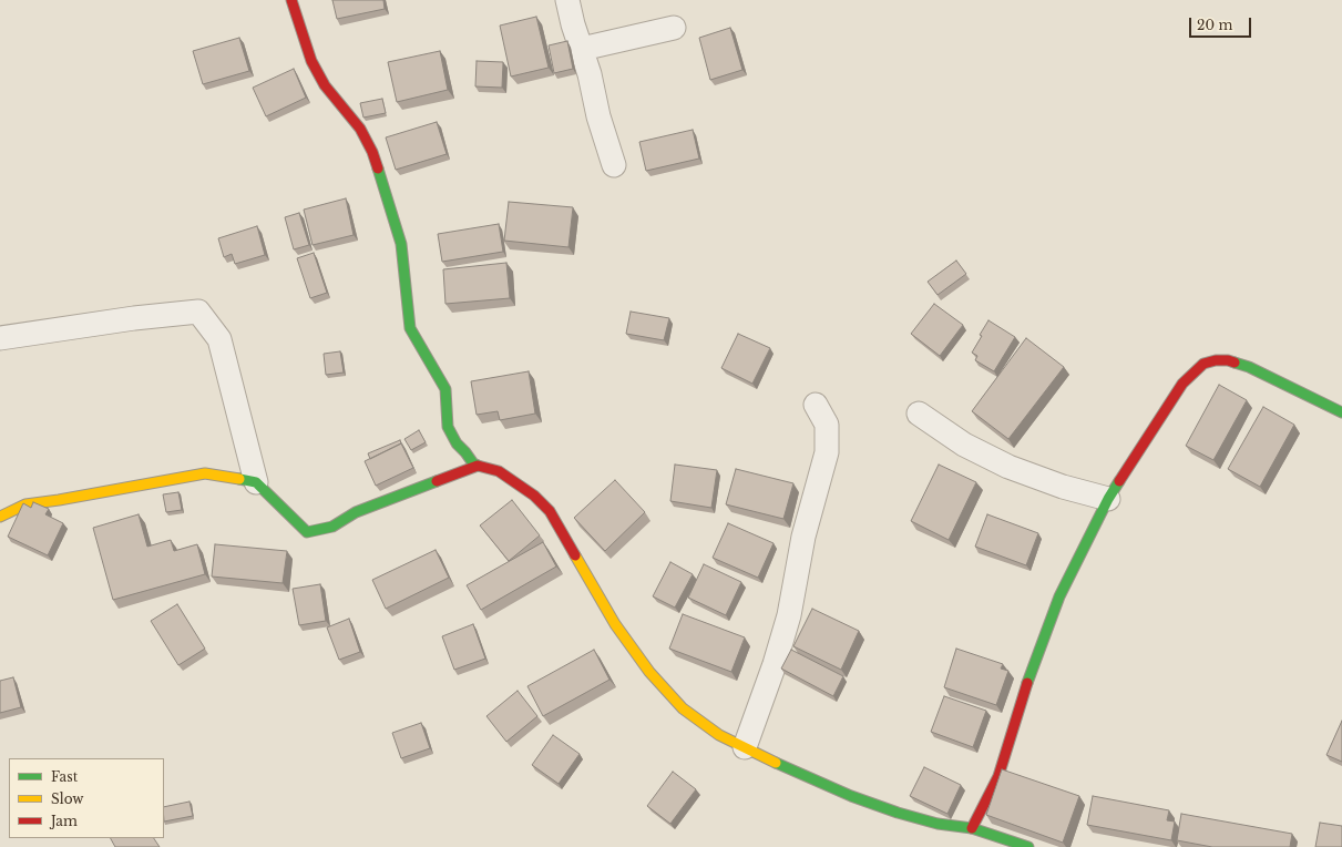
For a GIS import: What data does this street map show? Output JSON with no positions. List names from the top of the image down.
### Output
{
  "legend": ["Fast", "Slow", "Jam"],
  "scale_bar": "20 m"
}
